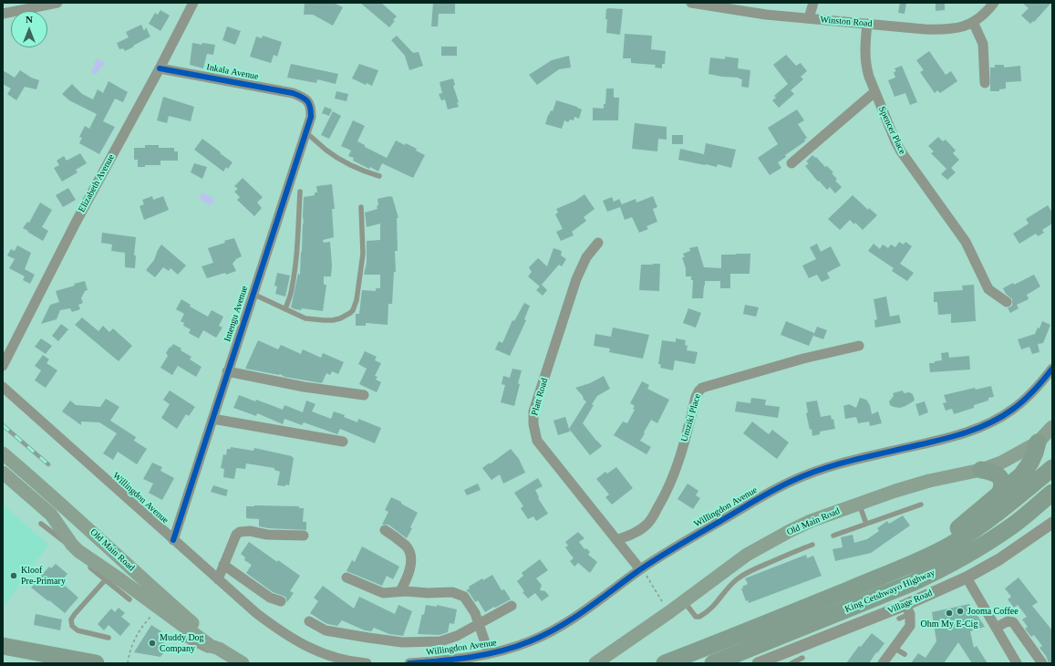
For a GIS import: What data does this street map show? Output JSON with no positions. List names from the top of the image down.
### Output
{
  "streets": {
    "highway": ["King Cetshwayo Highway"],
    "main road": ["Old Main Road"],
    "street": [
      "Winston Road",
      "Inkala Avenue",
      "Spencer Place",
      "Elizabeth Avenue",
      "Intengu Avenue",
      "Platt Road",
      "Umziki Place",
      "Willingdon Avenue",
      "Village Road"
    ]
  },
  "crossings": [
    ["Winston Road", "Spencer Place"],
    ["Inkala Avenue", "Elizabeth Avenue"],
    ["Inkala Avenue", "Intengu Avenue"],
    ["Intengu Avenue", "Willingdon Avenue"],
    ["Platt Road", "Umziki Place"],
    ["Platt Road", "Willingdon Avenue"]
  ],
  "places": [
    "Kloof Pre-Primary",
    "Jooma Coffee",
    "Ohm My E-Cig",
    "Muddy Dog Company"
  ],
  "north": "top"
}
